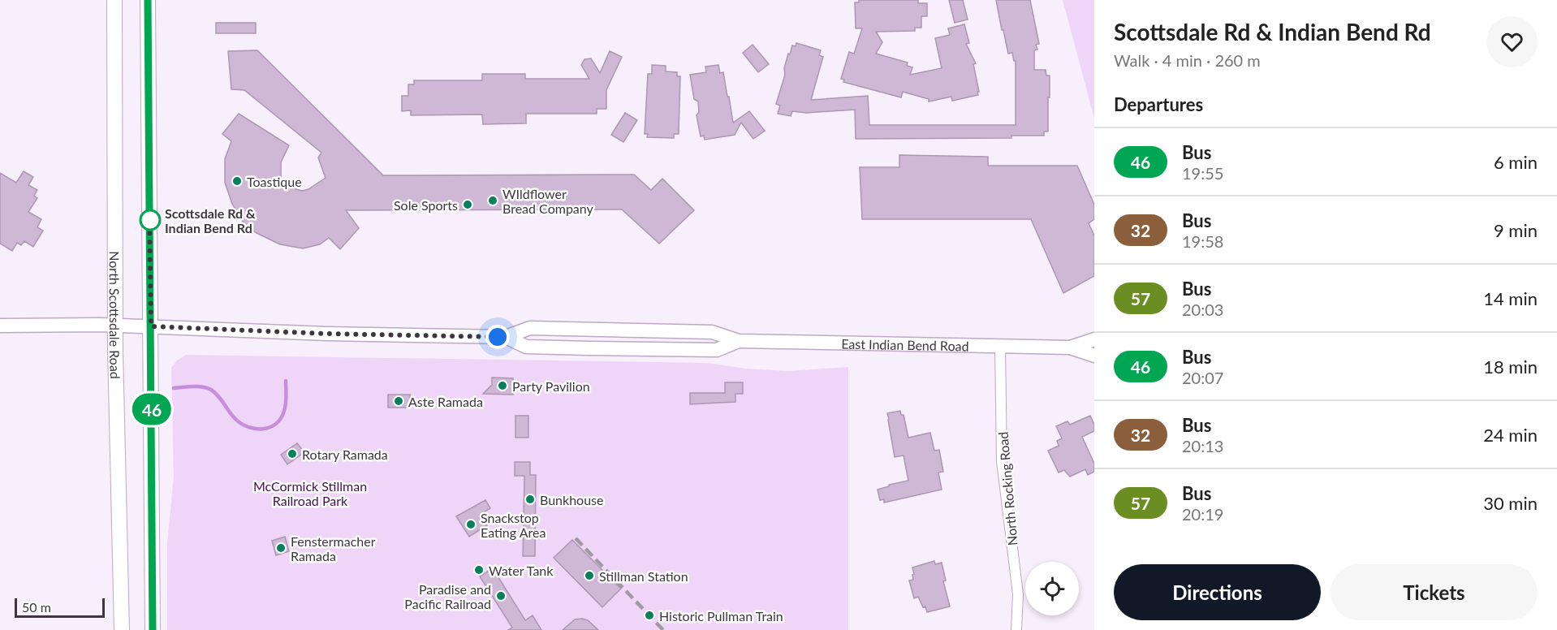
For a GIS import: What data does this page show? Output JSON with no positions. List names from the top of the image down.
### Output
{
  "streets": {
    "main road": ["North Scottsdale Road", "East Indian Bend Road"],
    "street": ["North Rocking Road"]
  },
  "crossings": [
    ["North Scottsdale Road", "East Indian Bend Road"],
    ["East Indian Bend Road", "North Rocking Road"]
  ],
  "parks": ["McCormick Stillman Railroad Park"],
  "places": [
    "Toastique",
    "WIldflower Bread Company",
    "Sole Sports",
    "Scottsdale Rd & Indian Bend Rd",
    "Party Pavilion",
    "Aste Ramada",
    "Rotary Ramada",
    "Bunkhouse",
    "Snackstop Eating Area",
    "Fenstermacher Ramada",
    "Water Tank",
    "Stillman Station",
    "Paradise and Pacific Railroad",
    "Historic Pullman Train"
  ],
  "lines": ["bus line 46"],
  "scale_bar": "50 m",
  "page": {
    "on_map": "46",
    "heading": [
      ["Scottsdale Rd & Indian Bend Rd", "Walk · 4 min · 260 m"],
      "Departures"
    ],
    "list": [
      {
        "mark": "46",
        "name": "Bus",
        "note": "19:55",
        "value": "6 min"
      },
      {
        "mark": "32",
        "name": "Bus",
        "note": "19:58",
        "value": "9 min"
      },
      {
        "mark": "57",
        "name": "Bus",
        "note": "20:03",
        "value": "14 min"
      },
      {
        "mark": "46",
        "name": "Bus",
        "note": "20:07",
        "value": "18 min"
      },
      {
        "mark": "32",
        "name": "Bus",
        "note": "20:13",
        "value": "24 min"
      },
      {
        "mark": "57",
        "name": "Bus",
        "note": "20:19",
        "value": "30 min"
      }
    ],
    "buttons": ["Directions", "Tickets"],
    "scale": "50 m"
  }
}
